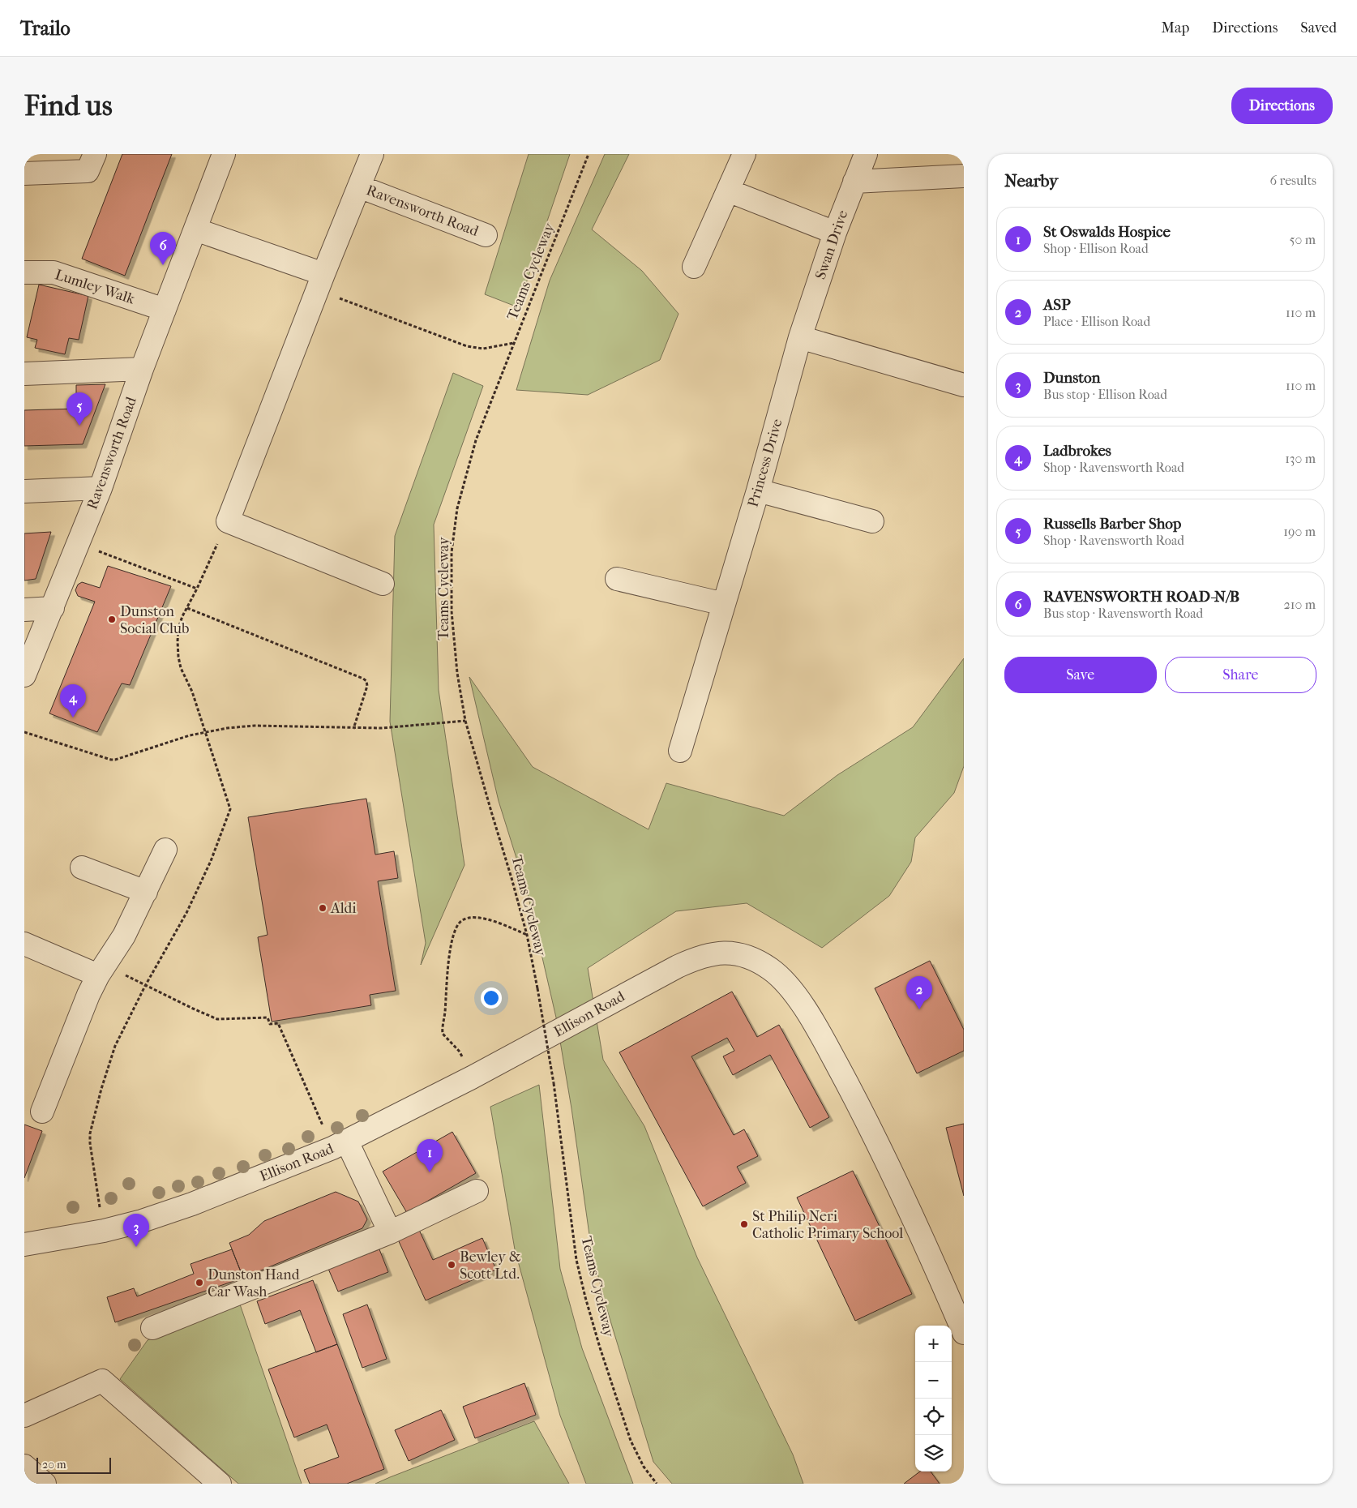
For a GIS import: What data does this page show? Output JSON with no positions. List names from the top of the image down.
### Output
{
  "streets": {
    "street": [
      "Ravensworth Road",
      "Swan Drive",
      "Lumley Walk",
      "Princess Drive",
      "Ellison Road"
    ],
    "path": ["Teams Cycleway"]
  },
  "crossings": [
    ["Ravensworth Road", "Lumley Walk"],
    ["Swan Drive", "Princess Drive"]
  ],
  "places": [
    "Dunston Social Club",
    "Aldi",
    "St Philip Neri Catholic Primary School",
    "Bewley & Scott Ltd.",
    "Dunston Hand Car Wash"
  ],
  "scale_bar": "20 m",
  "page": {
    "header": "Trailo",
    "nav": ["Map", "Directions", "Saved"],
    "buttons": [
      "Directions",
      ["Save", "Share"]
    ],
    "title": "Find us",
    "heading": ["Nearby", "6 results"],
    "list": [
      {
        "mark": "1",
        "name": "St Oswalds Hospice",
        "note": "Shop · Ellison Road",
        "value": "50 m"
      },
      {
        "mark": "2",
        "name": "ASP",
        "note": "Place · Ellison Road",
        "value": "110 m"
      },
      {
        "mark": "3",
        "name": "Dunston",
        "note": "Bus stop · Ellison Road",
        "value": "110 m"
      },
      {
        "mark": "4",
        "name": "Ladbrokes",
        "note": "Shop · Ravensworth Road",
        "value": "130 m"
      },
      {
        "mark": "5",
        "name": "Russells Barber Shop",
        "note": "Shop · Ravensworth Road",
        "value": "190 m"
      },
      {
        "mark": "6",
        "name": "RAVENSWORTH ROAD-N/B",
        "note": "Bus stop · Ravensworth Road",
        "value": "210 m"
      }
    ],
    "pins": [
      "6",
      "5",
      "4",
      "2",
      "1",
      "3"
    ],
    "map_buttons": ["+", "−"],
    "scale": "20 m"
  }
}
